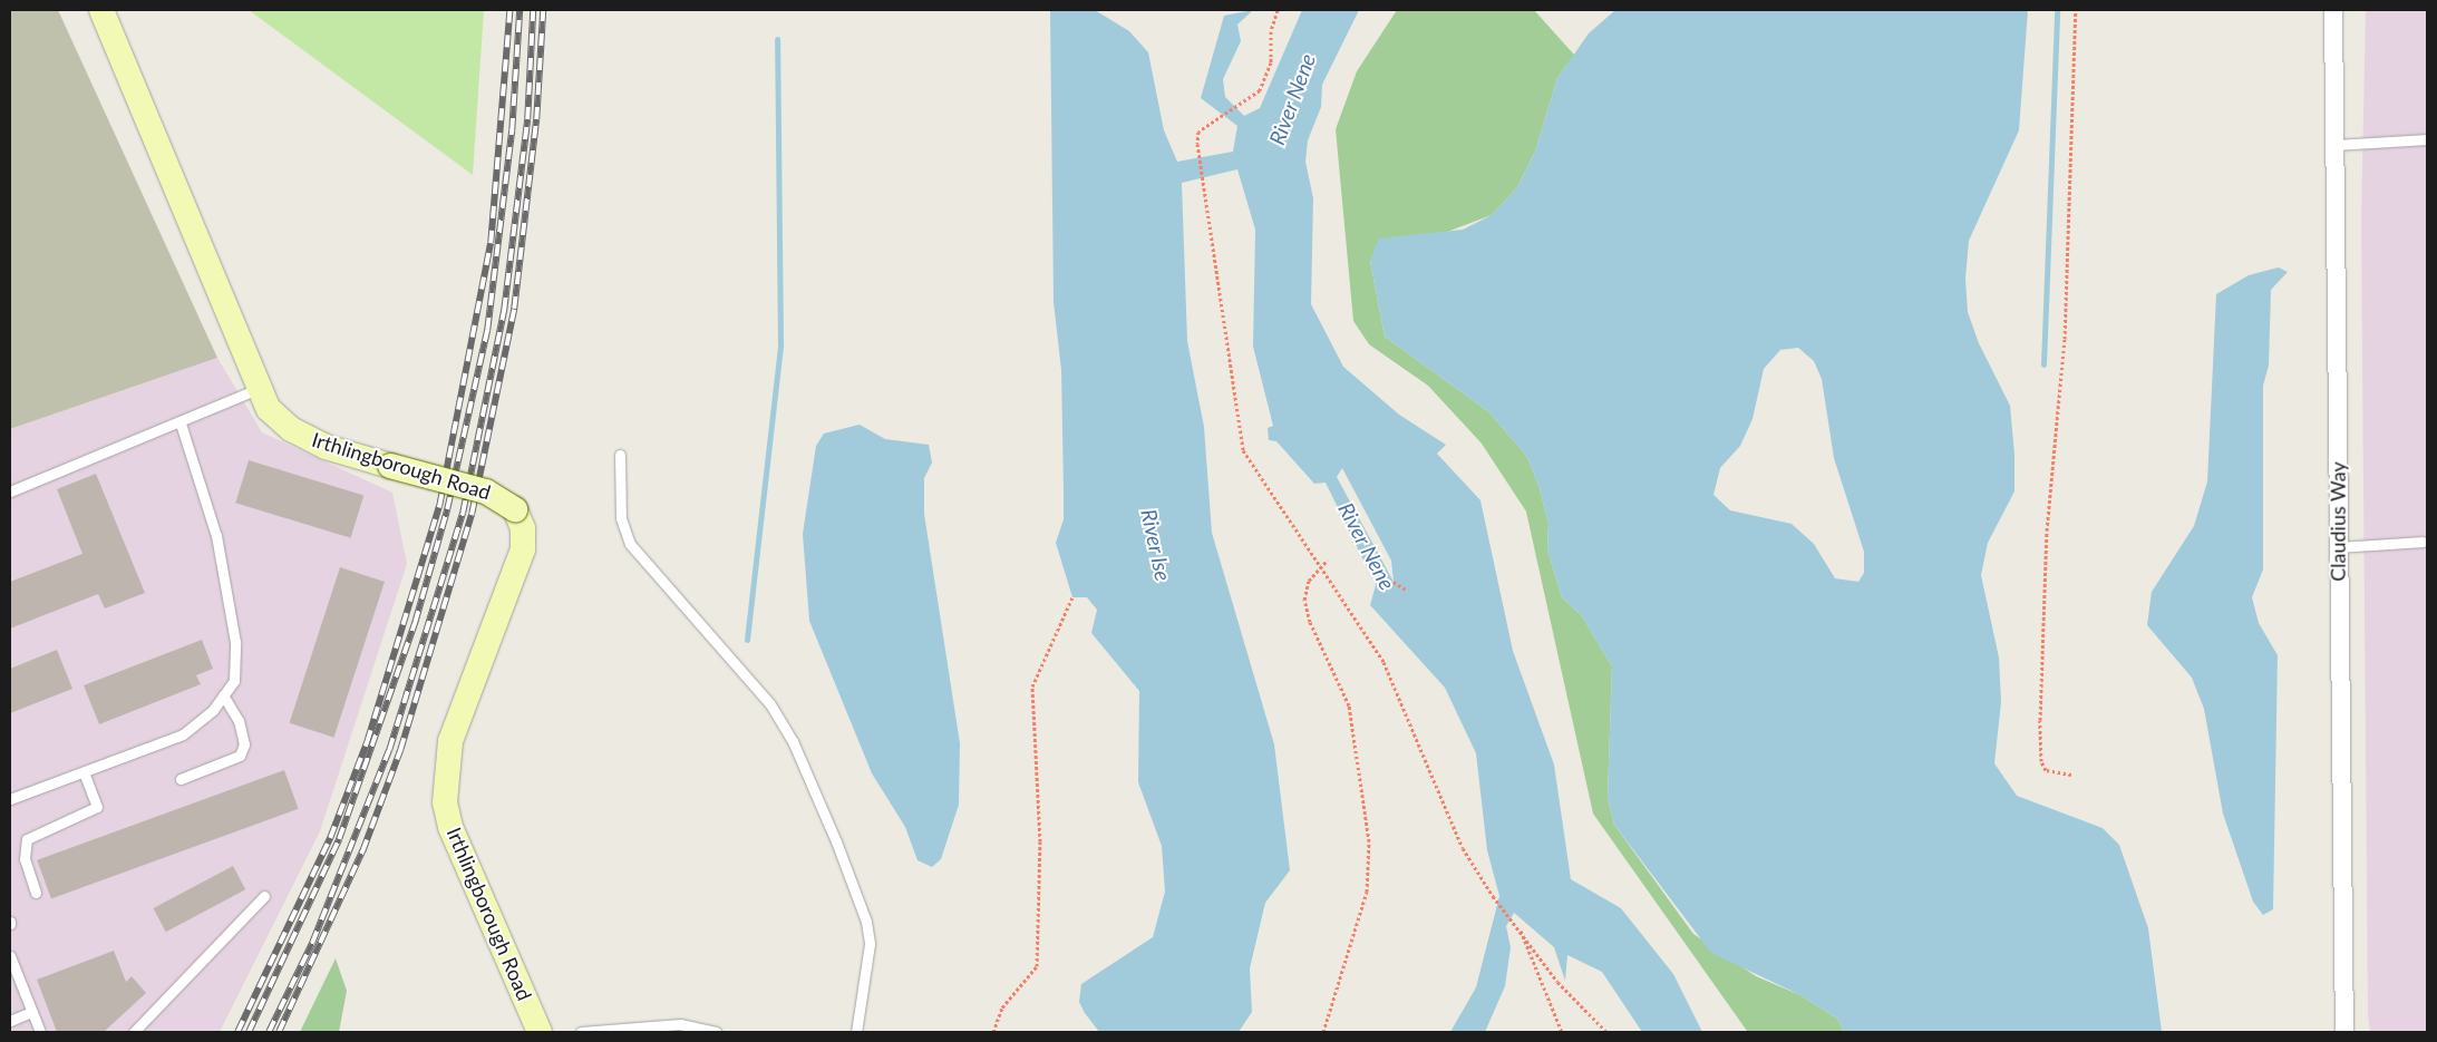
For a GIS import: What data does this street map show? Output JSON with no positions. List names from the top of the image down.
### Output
{
  "streets": {
    "main road": ["Irthlingborough Road"],
    "street": ["Claudius Way"]
  },
  "water": ["River Nene", "River Ise"]
}
